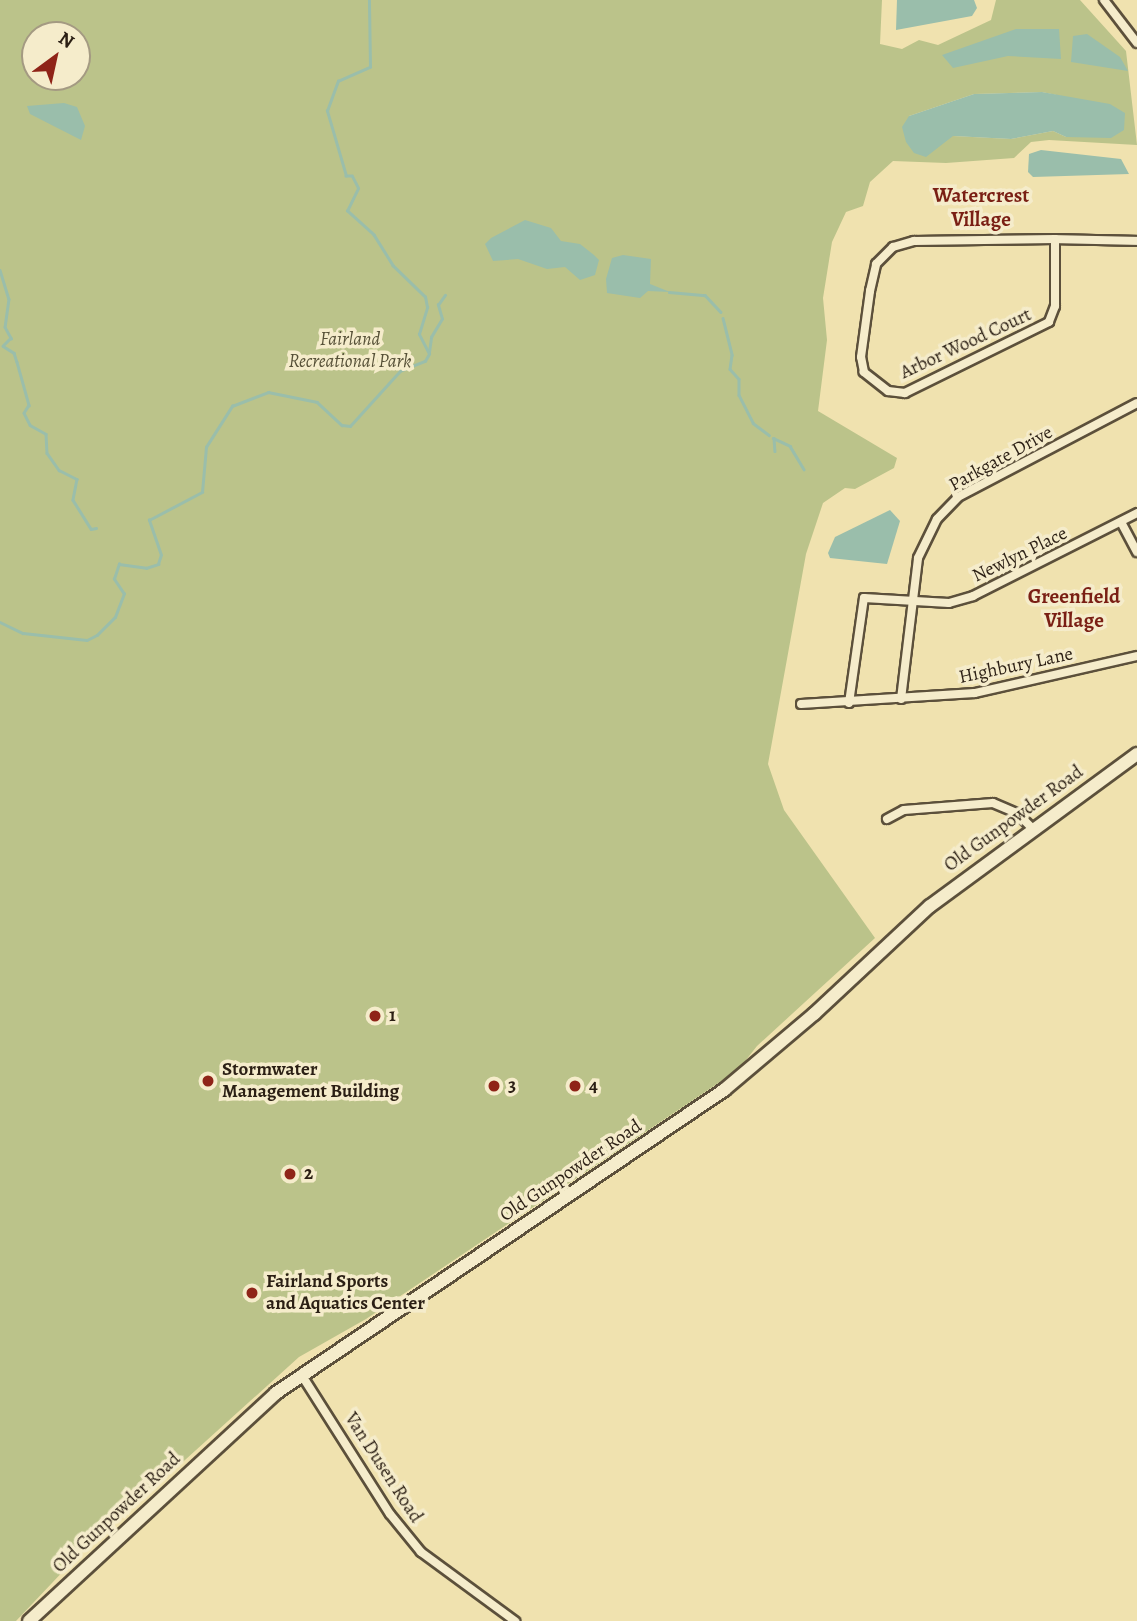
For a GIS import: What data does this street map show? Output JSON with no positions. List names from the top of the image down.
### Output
{
  "streets": {
    "main road": ["Old Gunpowder Road"],
    "street": [
      "Arbor Wood Court",
      "Parkgate Drive",
      "Newlyn Place",
      "Highbury Lane",
      "Van Dusen Road"
    ]
  },
  "crossings": [
    ["Parkgate Drive", "Newlyn Place"],
    ["Parkgate Drive", "Highbury Lane"],
    ["Newlyn Place", "Highbury Lane"],
    ["Old Gunpowder Road", "Van Dusen Road"]
  ],
  "districts": ["Watercrest Village", "Greenfield Village"],
  "parks": ["Fairland Recreational Park"],
  "places": [
    "1",
    "Stormwater Management Building",
    "3",
    "4",
    "2",
    "Fairland Sports and Aquatics Center"
  ],
  "north": "top right"
}
